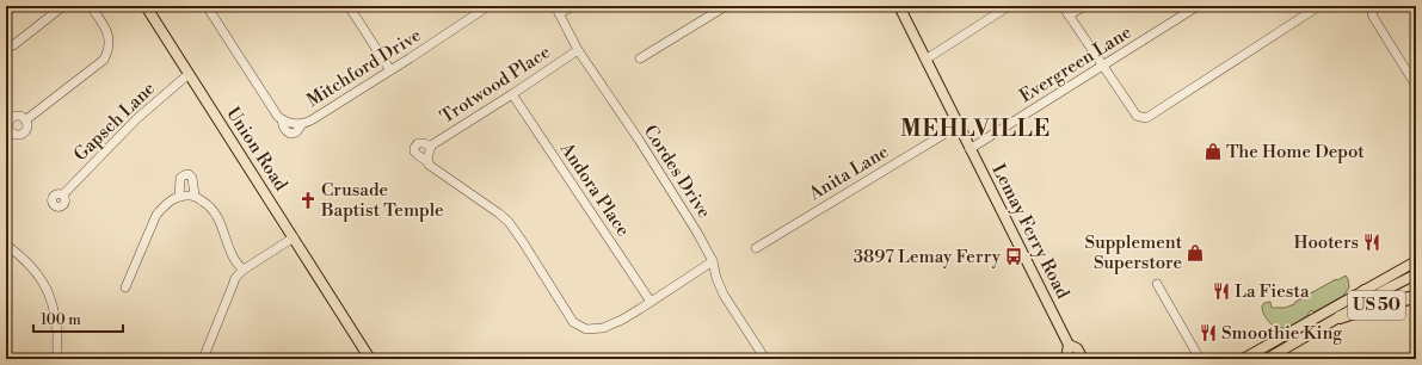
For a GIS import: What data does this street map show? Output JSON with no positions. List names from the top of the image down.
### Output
{
  "streets": {
    "highway": ["US 50"],
    "main road": ["Union Road", "Lemay Ferry Road"],
    "street": [
      "Evergreen Lane",
      "Mitchford Drive",
      "Trotwood Place",
      "Gapsch Lane",
      "Cordes Drive",
      "Anita Lane",
      "Andora Place"
    ]
  },
  "crossings": [
    ["Evergreen Lane", "Lemay Ferry Road"],
    ["Trotwood Place", "Cordes Drive"],
    ["Trotwood Place", "Andora Place"],
    ["Gapsch Lane", "Union Road"],
    ["Anita Lane", "Lemay Ferry Road"]
  ],
  "districts": ["MEHLVILLE"],
  "places": {
    "shop": ["The Home Depot", "Supplement Superstore"],
    "church": ["Crusade Baptist Temple"],
    "restaurant": ["Hooters", "La Fiesta", "Smoothie King"],
    "bus stop": ["3897 Lemay Ferry"]
  },
  "scale_bar": "100 m"
}
